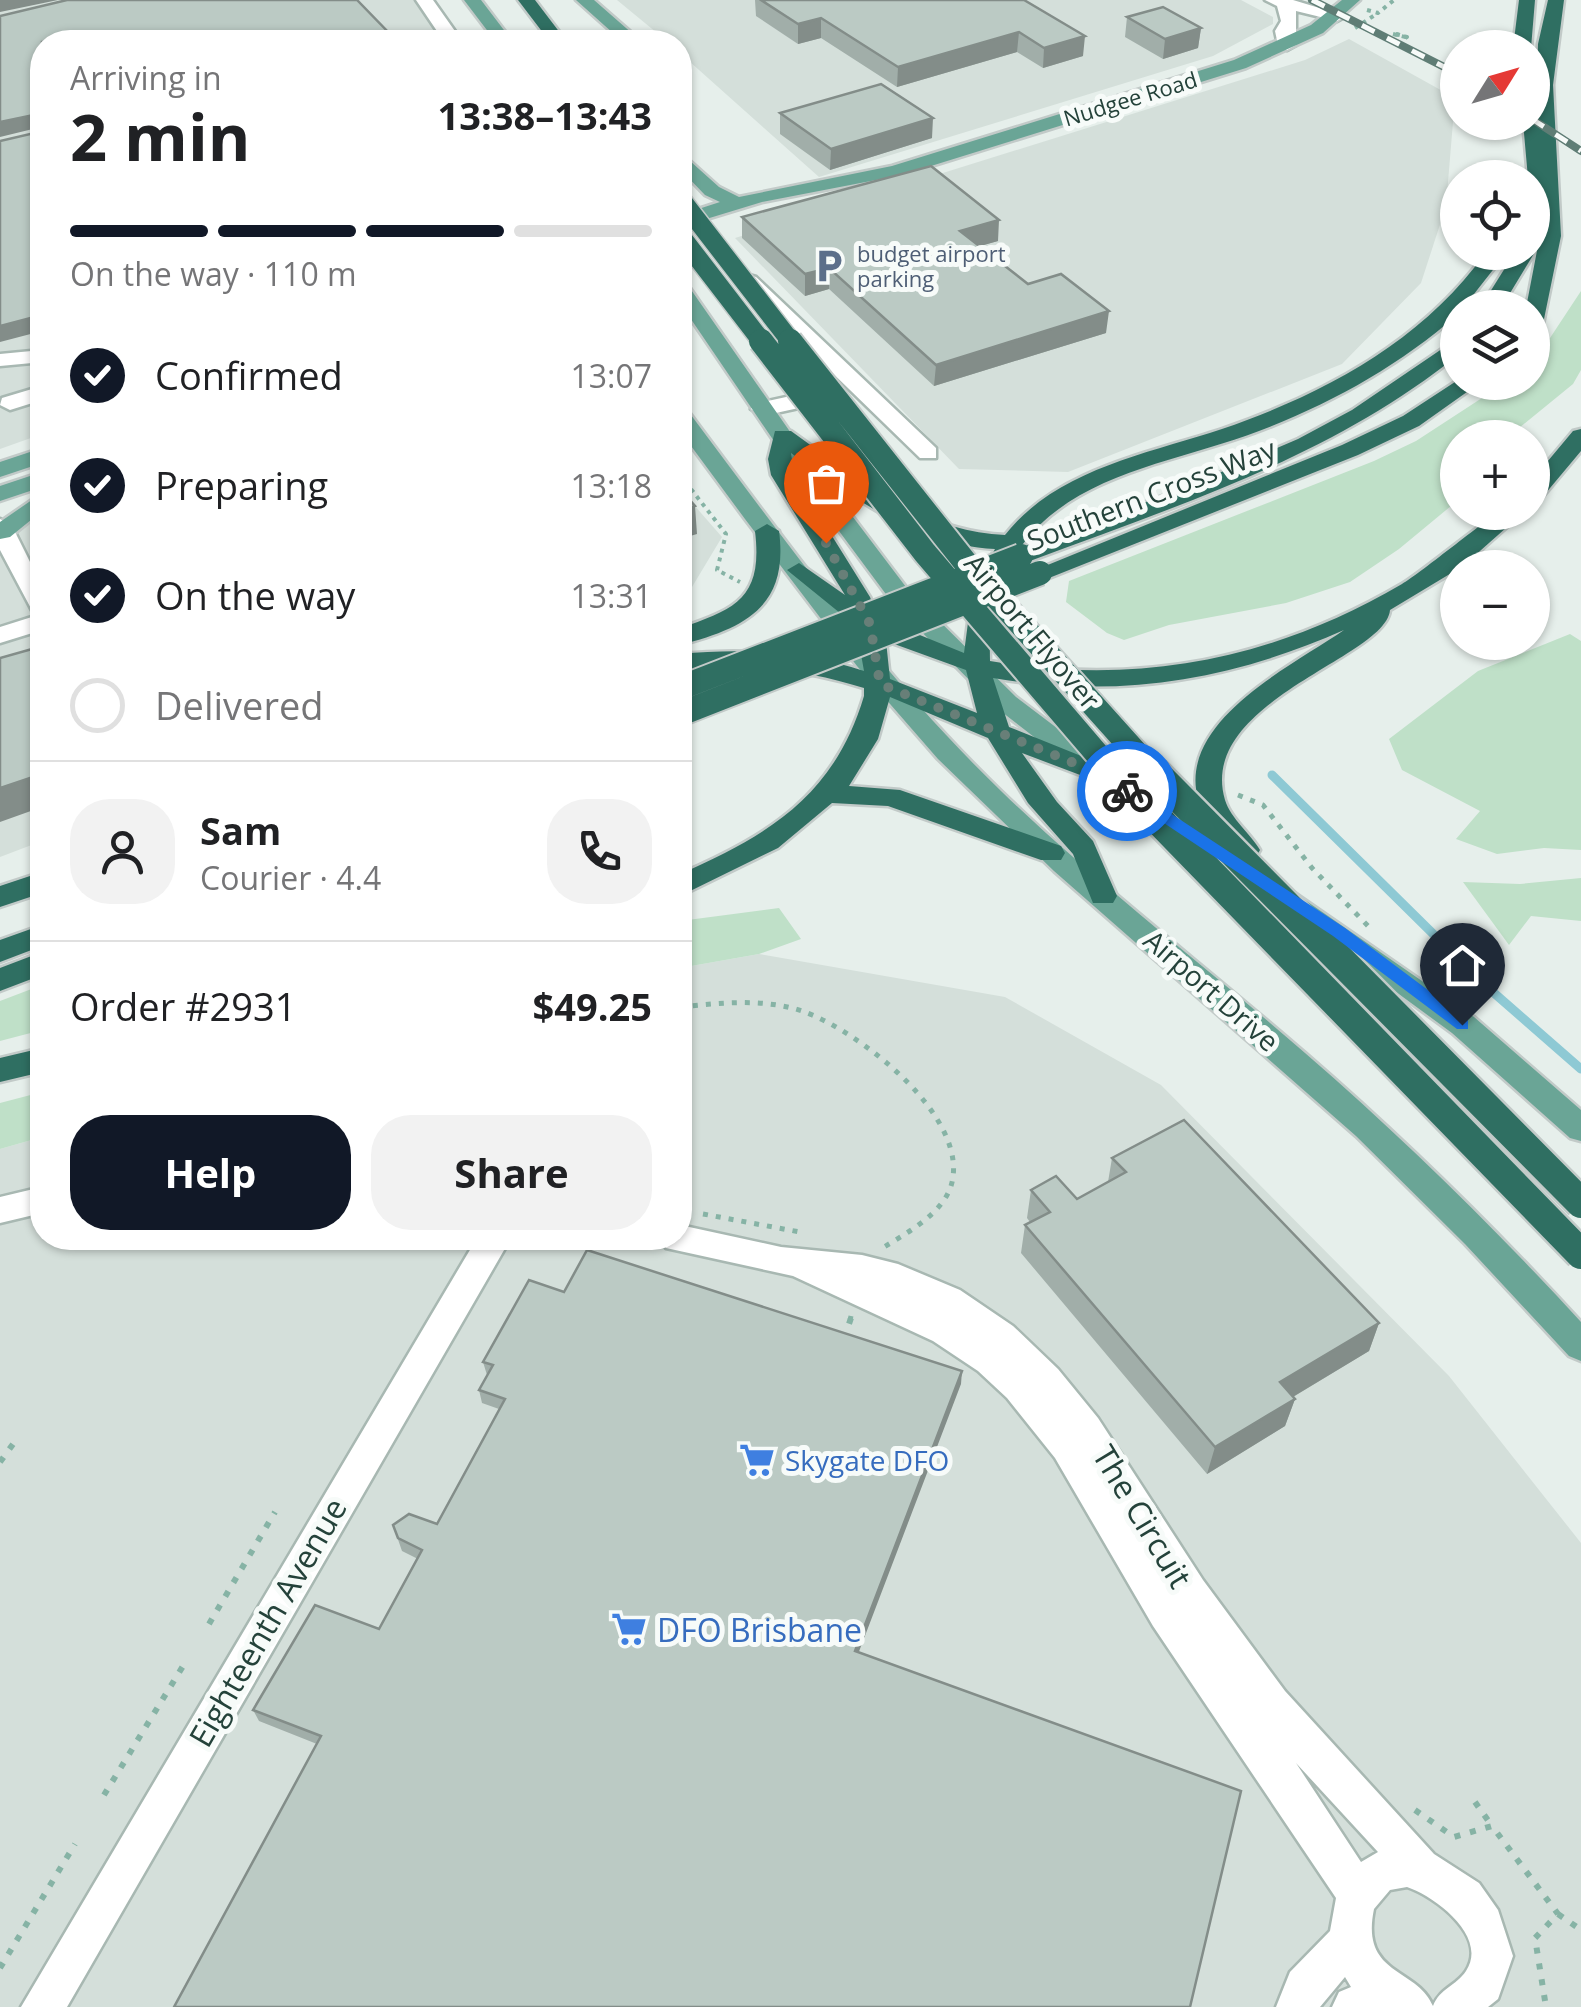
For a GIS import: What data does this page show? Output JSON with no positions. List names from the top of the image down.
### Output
{
  "streets": {
    "highway": ["Southern Cross Way", "Airport Flyover"],
    "main road": ["Nudgee Road", "Airport Drive"],
    "street": ["The Circuit", "Eighteenth Avenue"]
  },
  "places": {
    "parking": ["budget airport parking"],
    "supermarket": ["Skygate DFO", "DFO Brisbane"]
  },
  "north": "top right",
  "page": {
    "map_buttons": ["+", "−"],
    "heading": ["2 min", "Arriving in", "13:38–13:43"],
    "panel": [
      "Sam",
      "Courier · 4.4",
      "Order #2931",
      "$49.25"
    ],
    "bar": "On the way · 110 m",
    "list": [
      ["Confirmed", "13:07"],
      ["Preparing", "13:18"],
      ["On the way", "13:31"],
      "Delivered"
    ],
    "buttons": ["Help", "Share"]
  }
}
